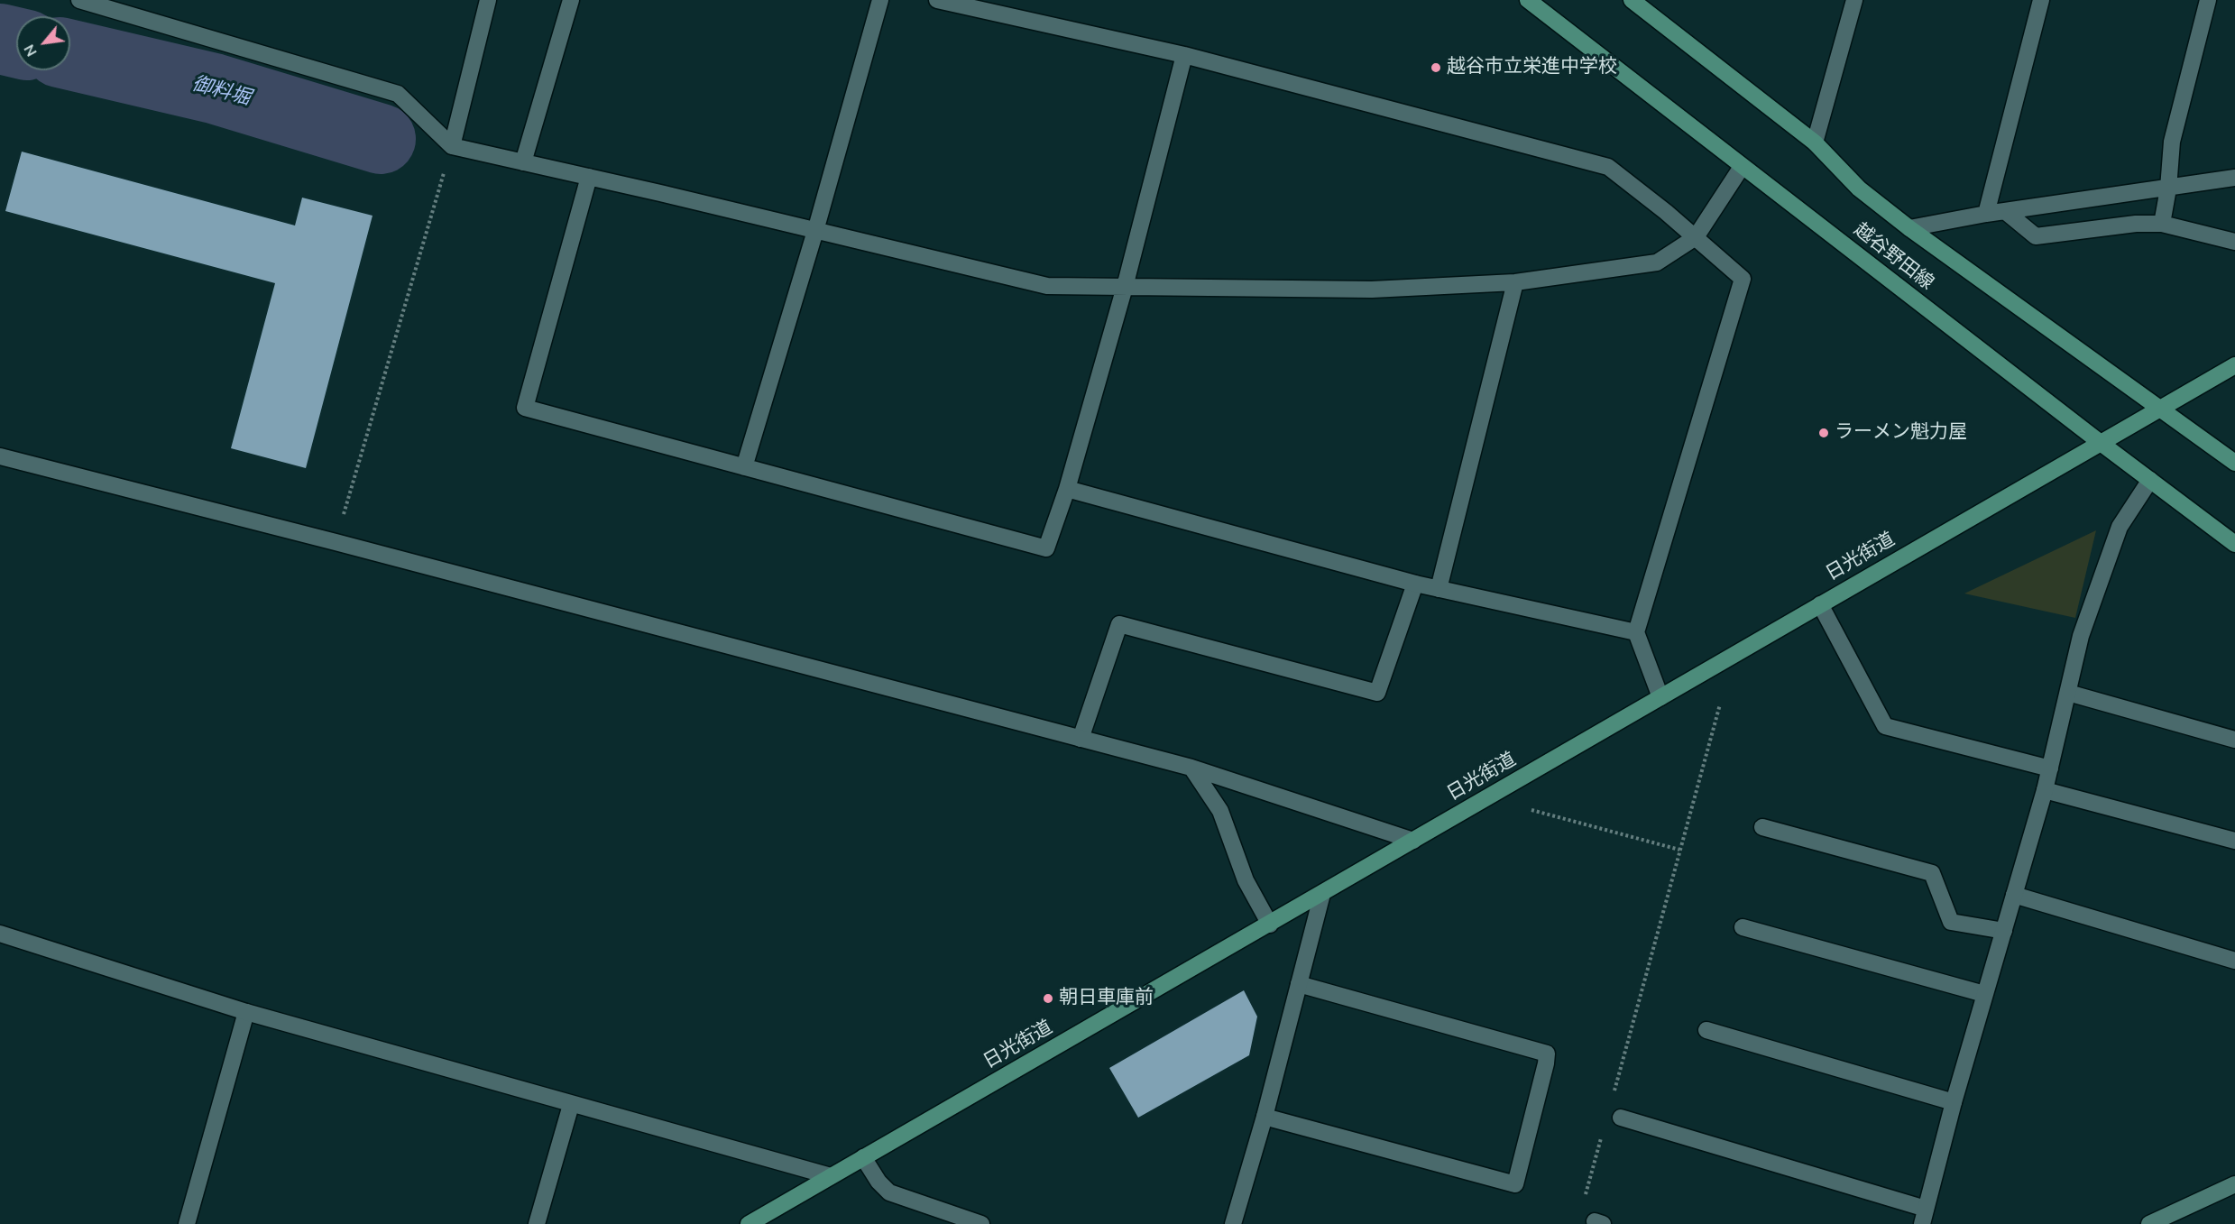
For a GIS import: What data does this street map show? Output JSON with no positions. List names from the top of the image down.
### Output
{
  "streets": {
    "main road": ["越谷野田線", "日光街道"]
  },
  "crossings": [
    ["越谷野田線", "日光街道"]
  ],
  "water": ["御料堀"],
  "places": ["越谷市立栄進中学校", "ラーメン魁力屋", "朝日車庫前"],
  "north": "bottom left"
}
